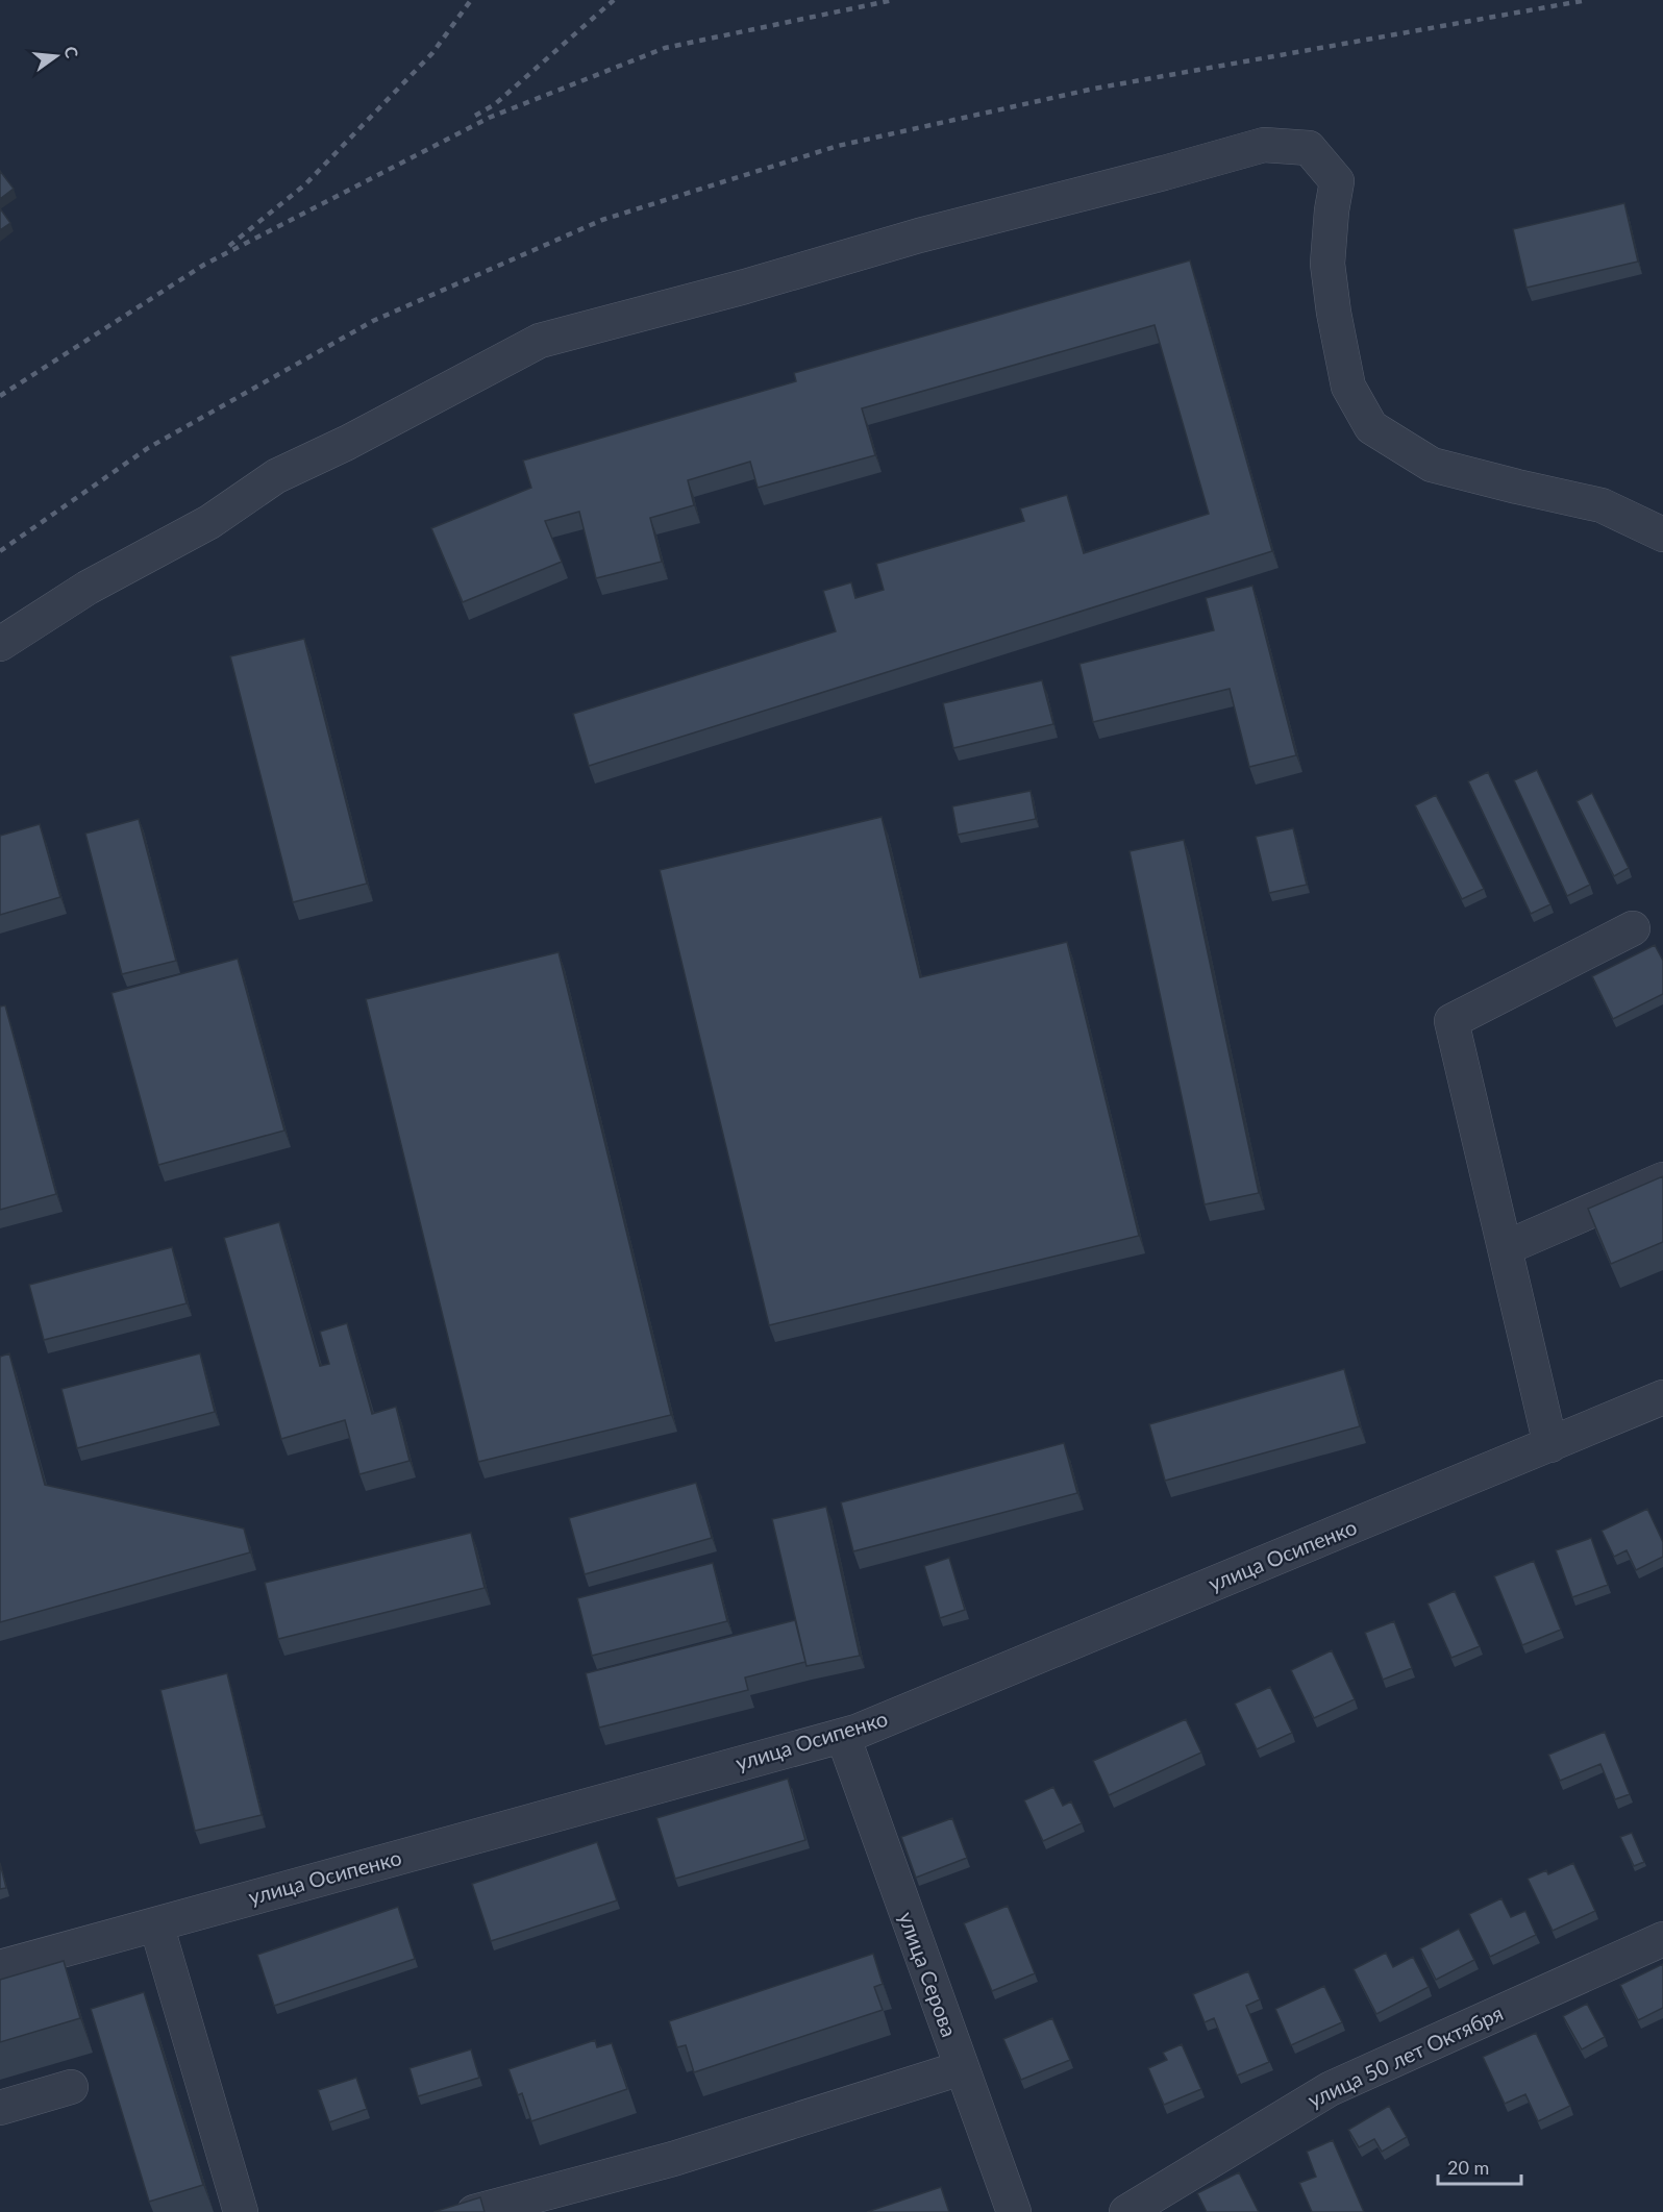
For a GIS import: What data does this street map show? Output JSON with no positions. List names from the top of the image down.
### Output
{
  "streets": {
    "street": ["улица Осипенко", "улица Серова", "улица 50 лет Октября"]
  },
  "crossings": [
    ["улица Осипенко", "улица Серова"]
  ],
  "scale_bar": "20 m",
  "north": "right"
}
